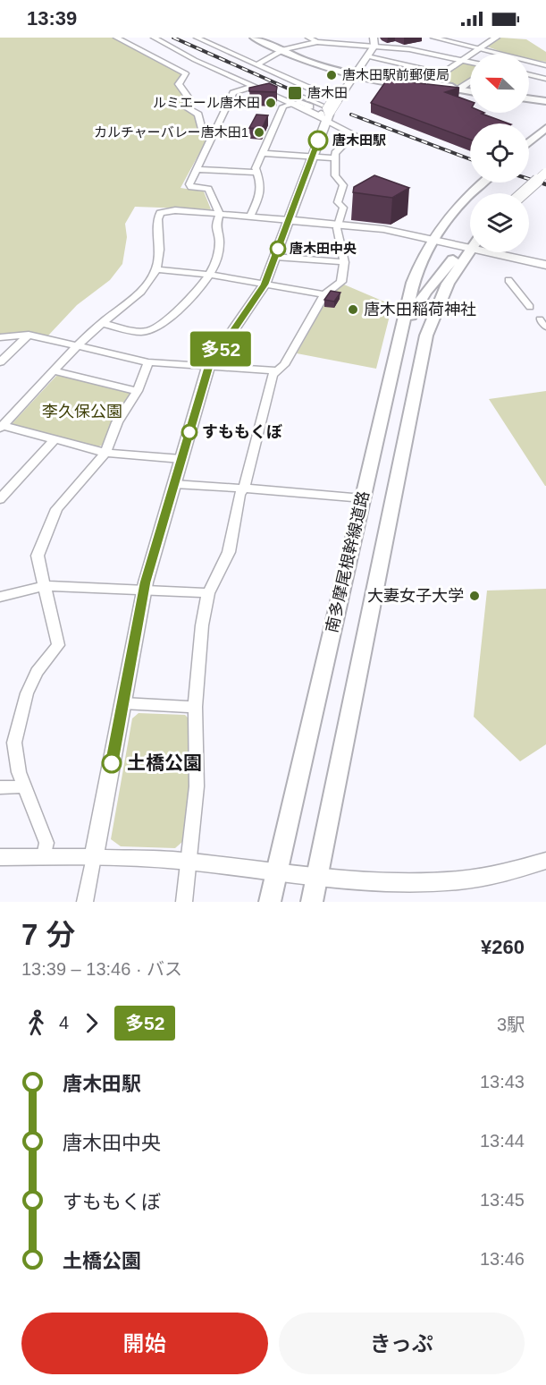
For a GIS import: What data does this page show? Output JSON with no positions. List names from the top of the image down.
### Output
{
  "streets": {
    "main road": ["南多摩尾根幹線道路"]
  },
  "parks": ["李久保公園"],
  "places": {
    "other": [
      "唐木田駅前郵便局",
      "ルミエール唐木田",
      "カルチャーバレー唐木田1",
      "唐木田駅",
      "唐木田中央",
      "唐木田稲荷神社",
      "すももくぼ",
      "大妻女子大学",
      "土橋公園"
    ],
    "transit": ["唐木田"]
  },
  "lines": ["bus line 多52"],
  "north": "left",
  "page": {
    "status": "13:39",
    "on_map": "多52",
    "heading": ["7 分", "13:39 – 13:46 · バス", "¥260"],
    "legs": ["4", "多52", "3駅"],
    "list": [
      {
        "name": "唐木田駅",
        "value": "13:43"
      },
      {
        "name": "唐木田中央",
        "value": "13:44"
      },
      {
        "name": "すももくぼ",
        "value": "13:45"
      },
      {
        "name": "土橋公園",
        "value": "13:46"
      }
    ],
    "buttons": ["開始", "きっぷ"]
  }
}
